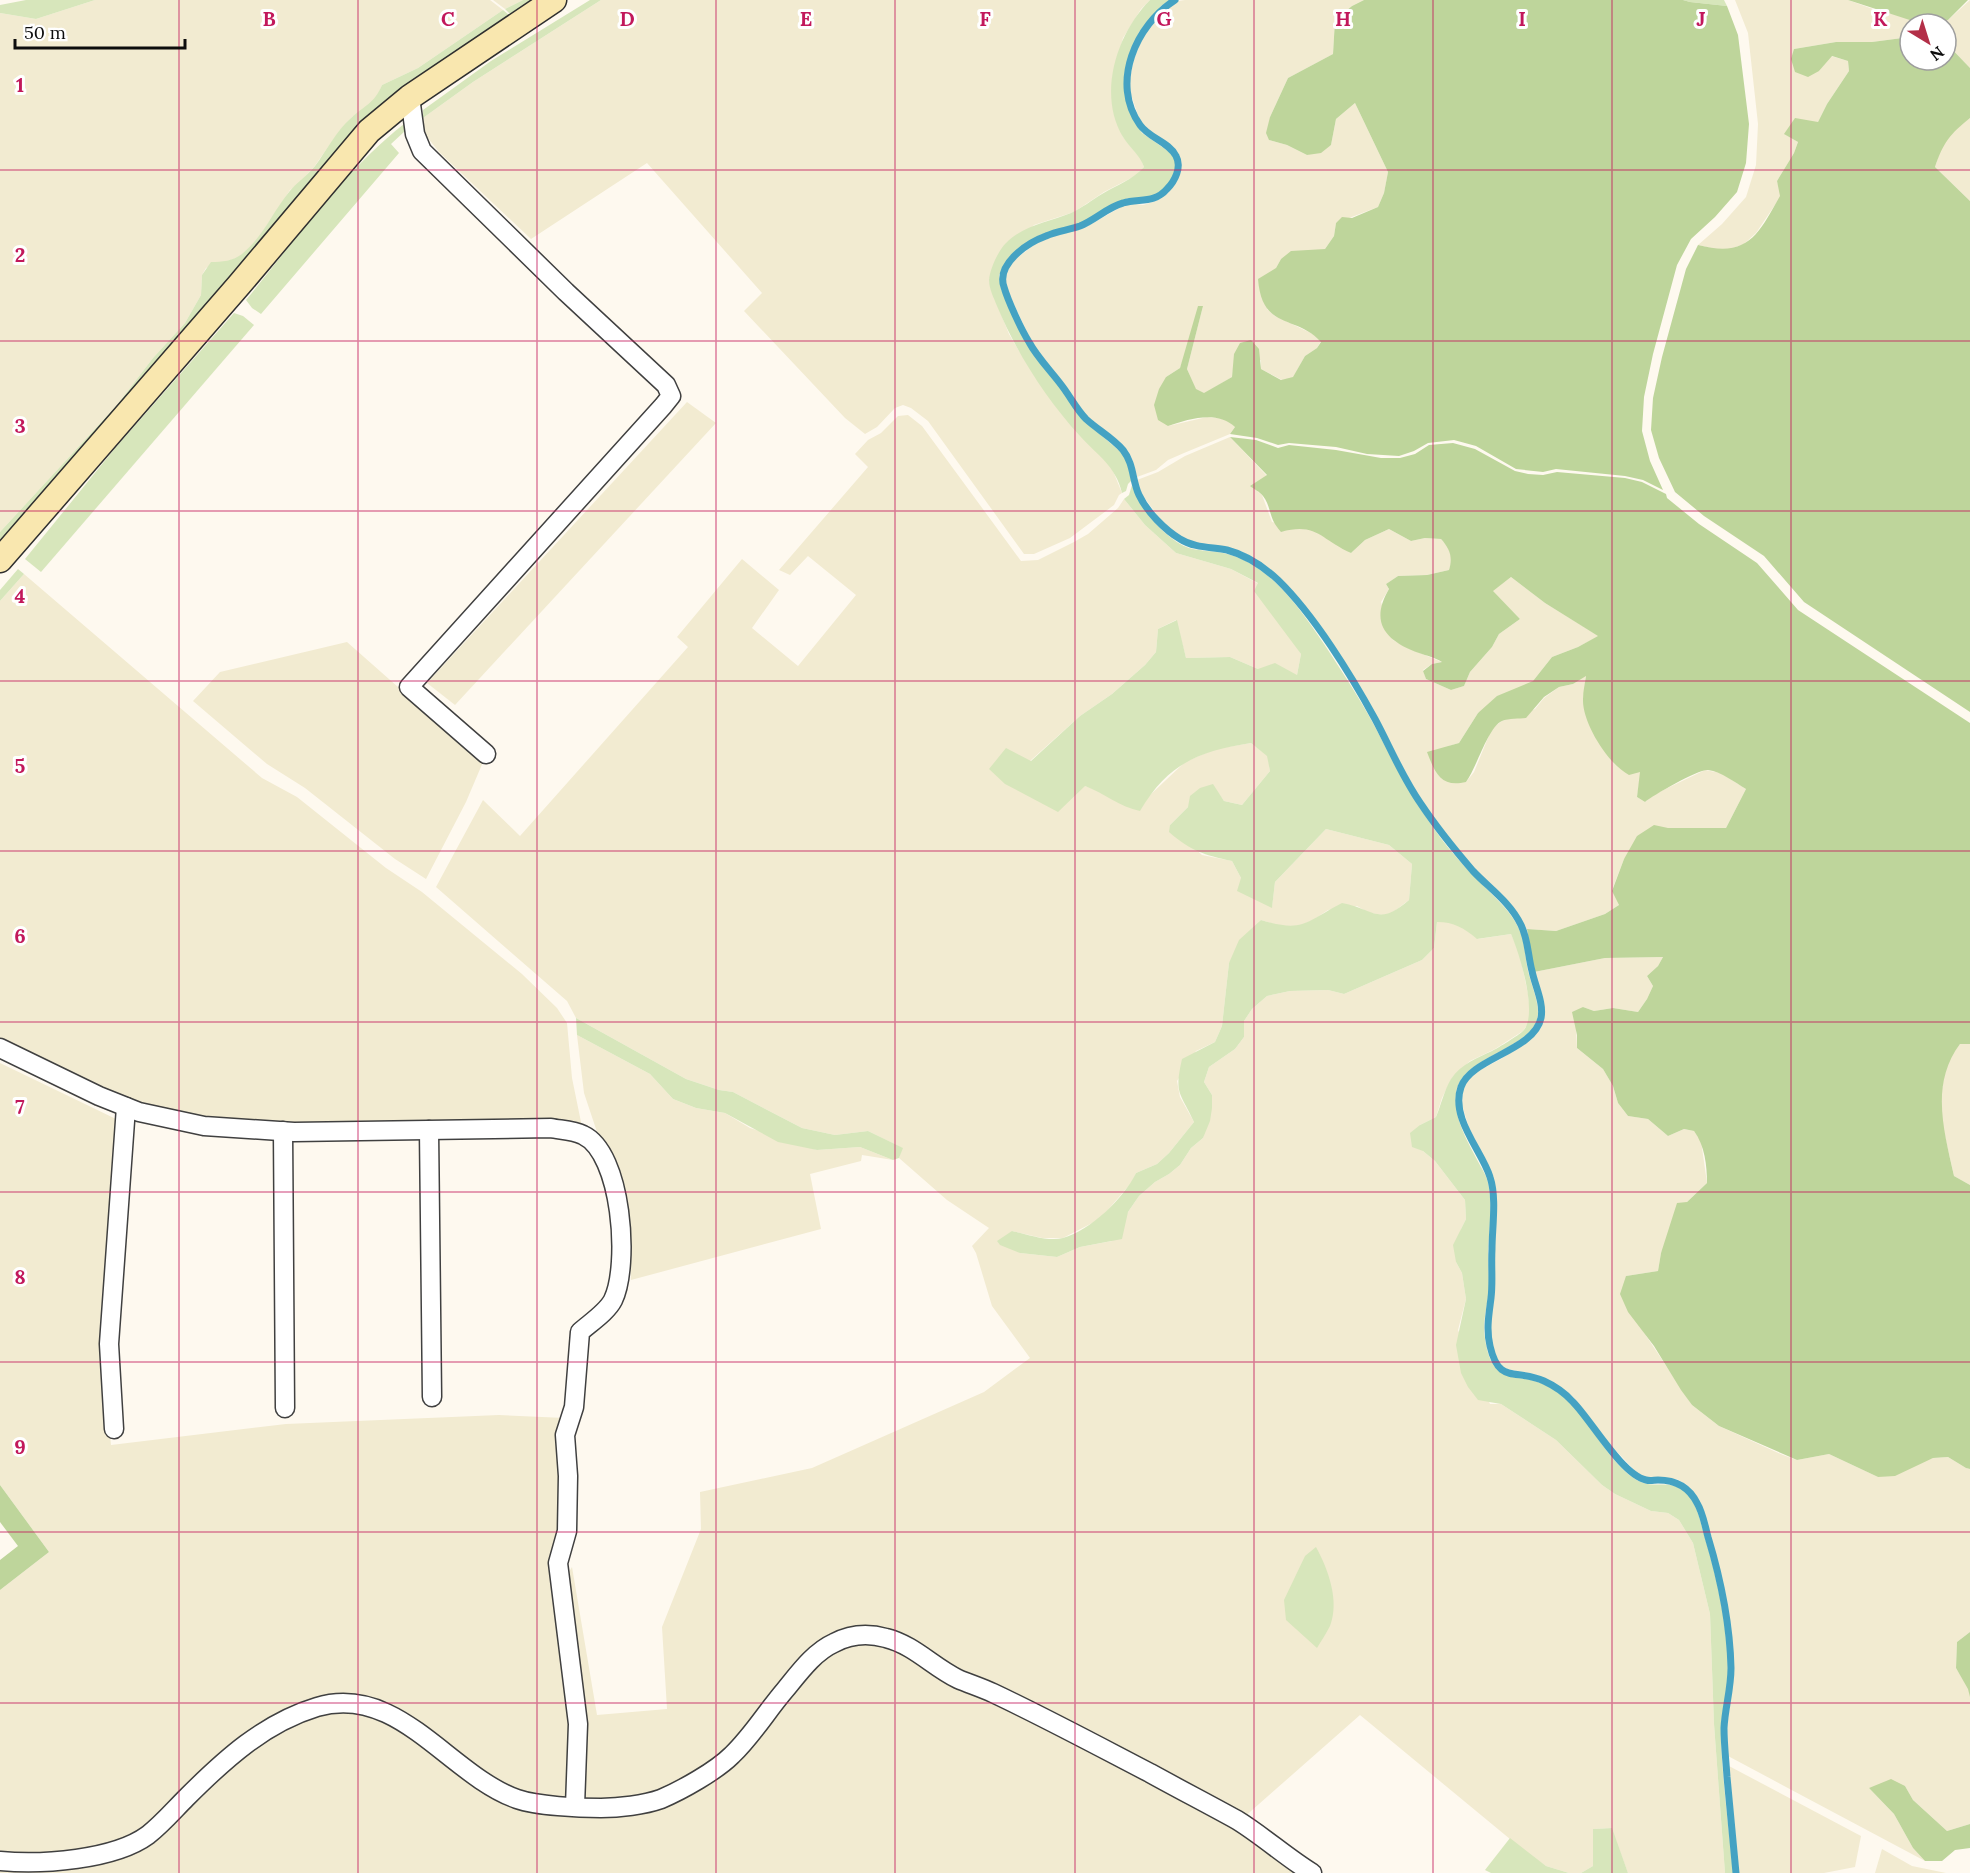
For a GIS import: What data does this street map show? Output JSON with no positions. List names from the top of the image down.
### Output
{
  "scale_bar": "50 m",
  "north": "bottom right",
  "grid": {
    "columns": [
      "B",
      "C",
      "D",
      "E",
      "F",
      "G",
      "H",
      "I",
      "J",
      "K"
    ],
    "rows": [
      "1",
      "2",
      "3",
      "4",
      "5",
      "6",
      "7",
      "8",
      "9"
    ]
  }
}
